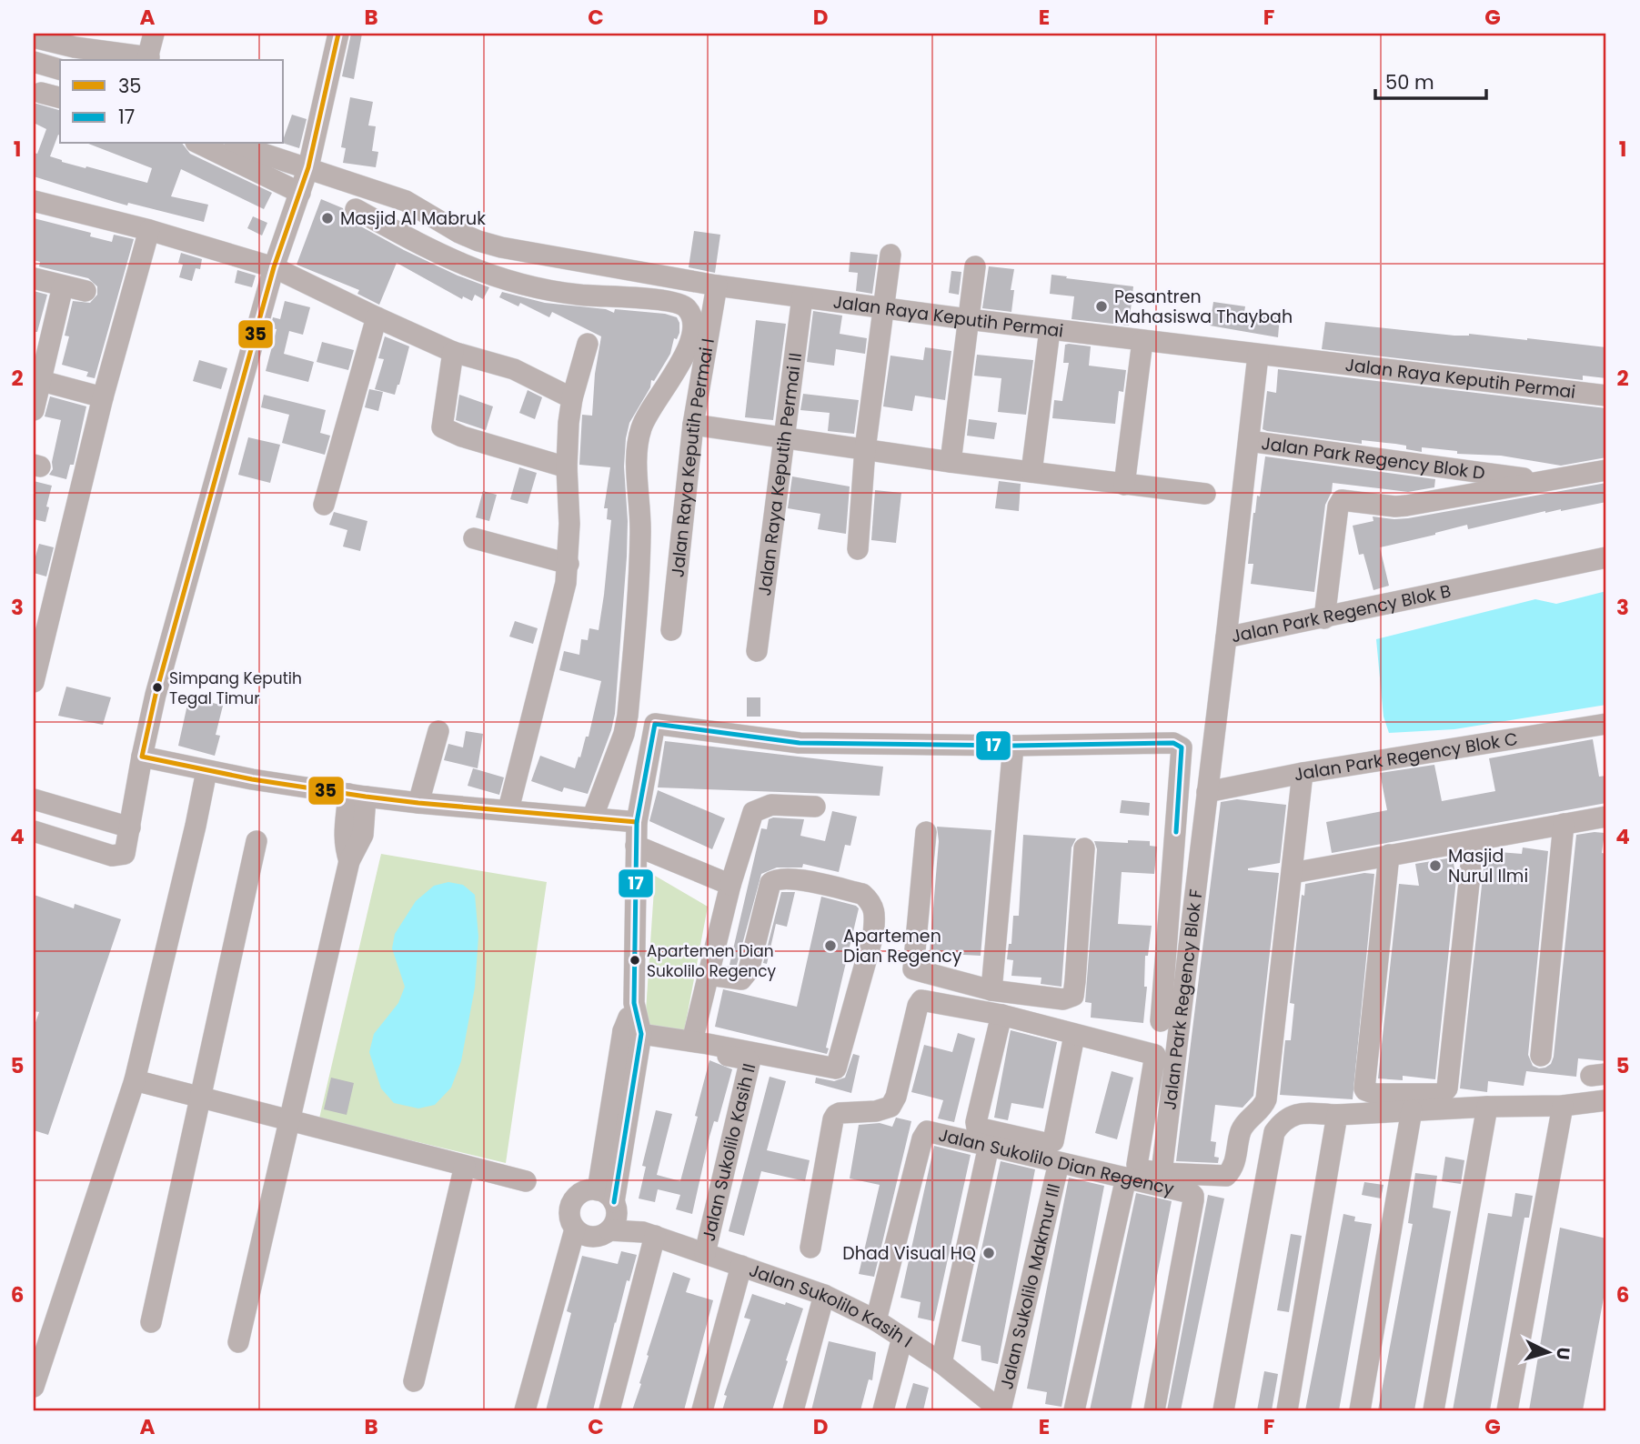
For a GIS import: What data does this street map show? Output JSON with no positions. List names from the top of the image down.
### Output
{
  "streets": {
    "street": [
      "Jalan Raya Keputih Permai",
      "Jalan Raya Keputih Permai I",
      "Jalan Park Regency Blok D",
      "Jalan Raya Keputih Permai II",
      "Jalan Park Regency Blok B",
      "Jalan Park Regency Blok C",
      "Jalan Park Regency Blok F",
      "Jalan Sukolilo Kasih II",
      "Jalan Sukolilo Dian Regency",
      "Jalan Sukolilo Makmur III",
      "Jalan Sukolilo Kasih I"
    ]
  },
  "crossings": [
    ["Jalan Raya Keputih Permai", "Jalan Raya Keputih Permai I"],
    ["Jalan Raya Keputih Permai", "Jalan Raya Keputih Permai II"],
    ["Jalan Park Regency Blok D", "Jalan Park Regency Blok B"],
    ["Jalan Park Regency Blok B", "Jalan Park Regency Blok C"],
    ["Jalan Park Regency Blok B", "Jalan Park Regency Blok F"],
    ["Jalan Park Regency Blok C", "Jalan Park Regency Blok F"],
    ["Jalan Sukolilo Kasih II", "Jalan Sukolilo Kasih I"],
    ["Jalan Sukolilo Dian Regency", "Jalan Sukolilo Makmur III"],
    ["Jalan Sukolilo Dian Regency", "Jalan Sukolilo Kasih I"],
    ["Jalan Sukolilo Makmur III", "Jalan Sukolilo Kasih I"]
  ],
  "places": [
    "Masjid Al Mabruk",
    "Pesantren Mahasiswa Thaybah",
    "Simpang Keputih Tegal Timur",
    "Masjid Nurul Ilmi",
    "Apartemen Dian Regency",
    "Apartemen Dian Sukolilo Regency",
    "Dhad Visual HQ"
  ],
  "lines": ["transit line 35", "transit line 17"],
  "legend": ["35", "17"],
  "scale_bar": "50 m",
  "north": "right",
  "grid": {
    "columns": [
      "A",
      "B",
      "C",
      "D",
      "E",
      "F",
      "G"
    ],
    "rows": [
      "1",
      "2",
      "3",
      "4",
      "5",
      "6"
    ]
  }
}
